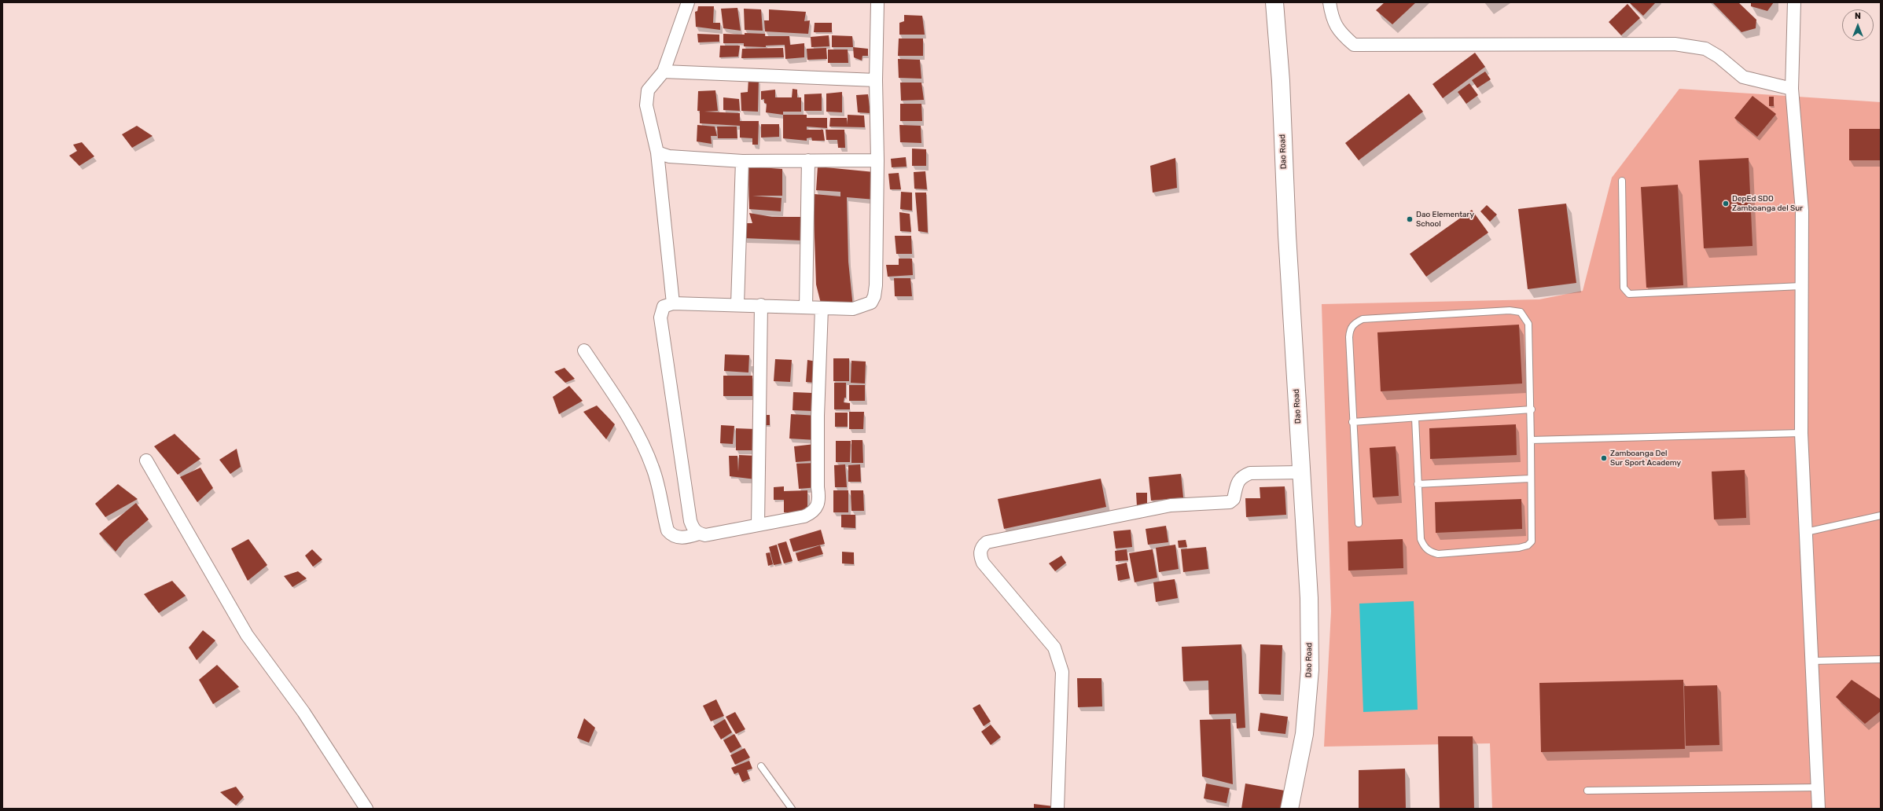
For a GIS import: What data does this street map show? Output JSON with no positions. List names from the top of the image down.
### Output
{
  "streets": {
    "street": ["Dao Road"]
  },
  "places": ["DepEd SDO Zamboanga del Sur", "Dao Elementary School", "Zamboanga Del Sur Sport Academy"],
  "north": "top"
}
